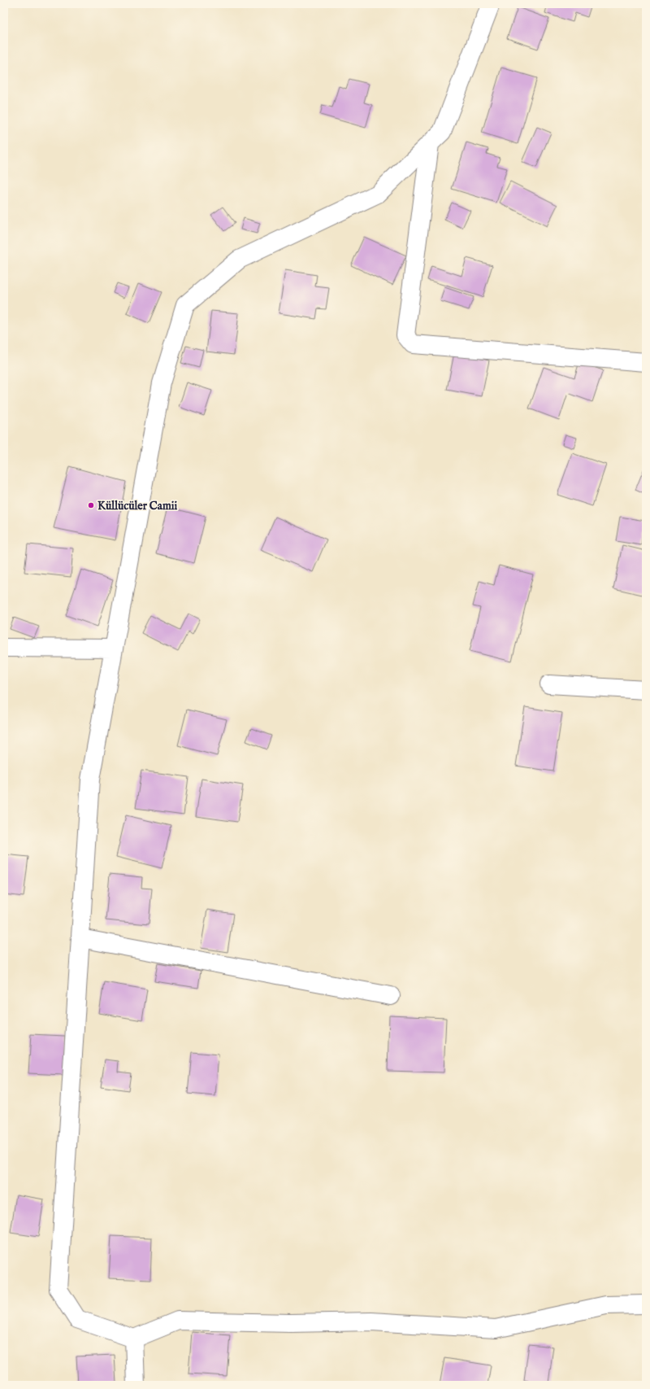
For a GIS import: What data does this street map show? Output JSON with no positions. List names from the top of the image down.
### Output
{
  "places": ["Küllücüler Camii"]
}
